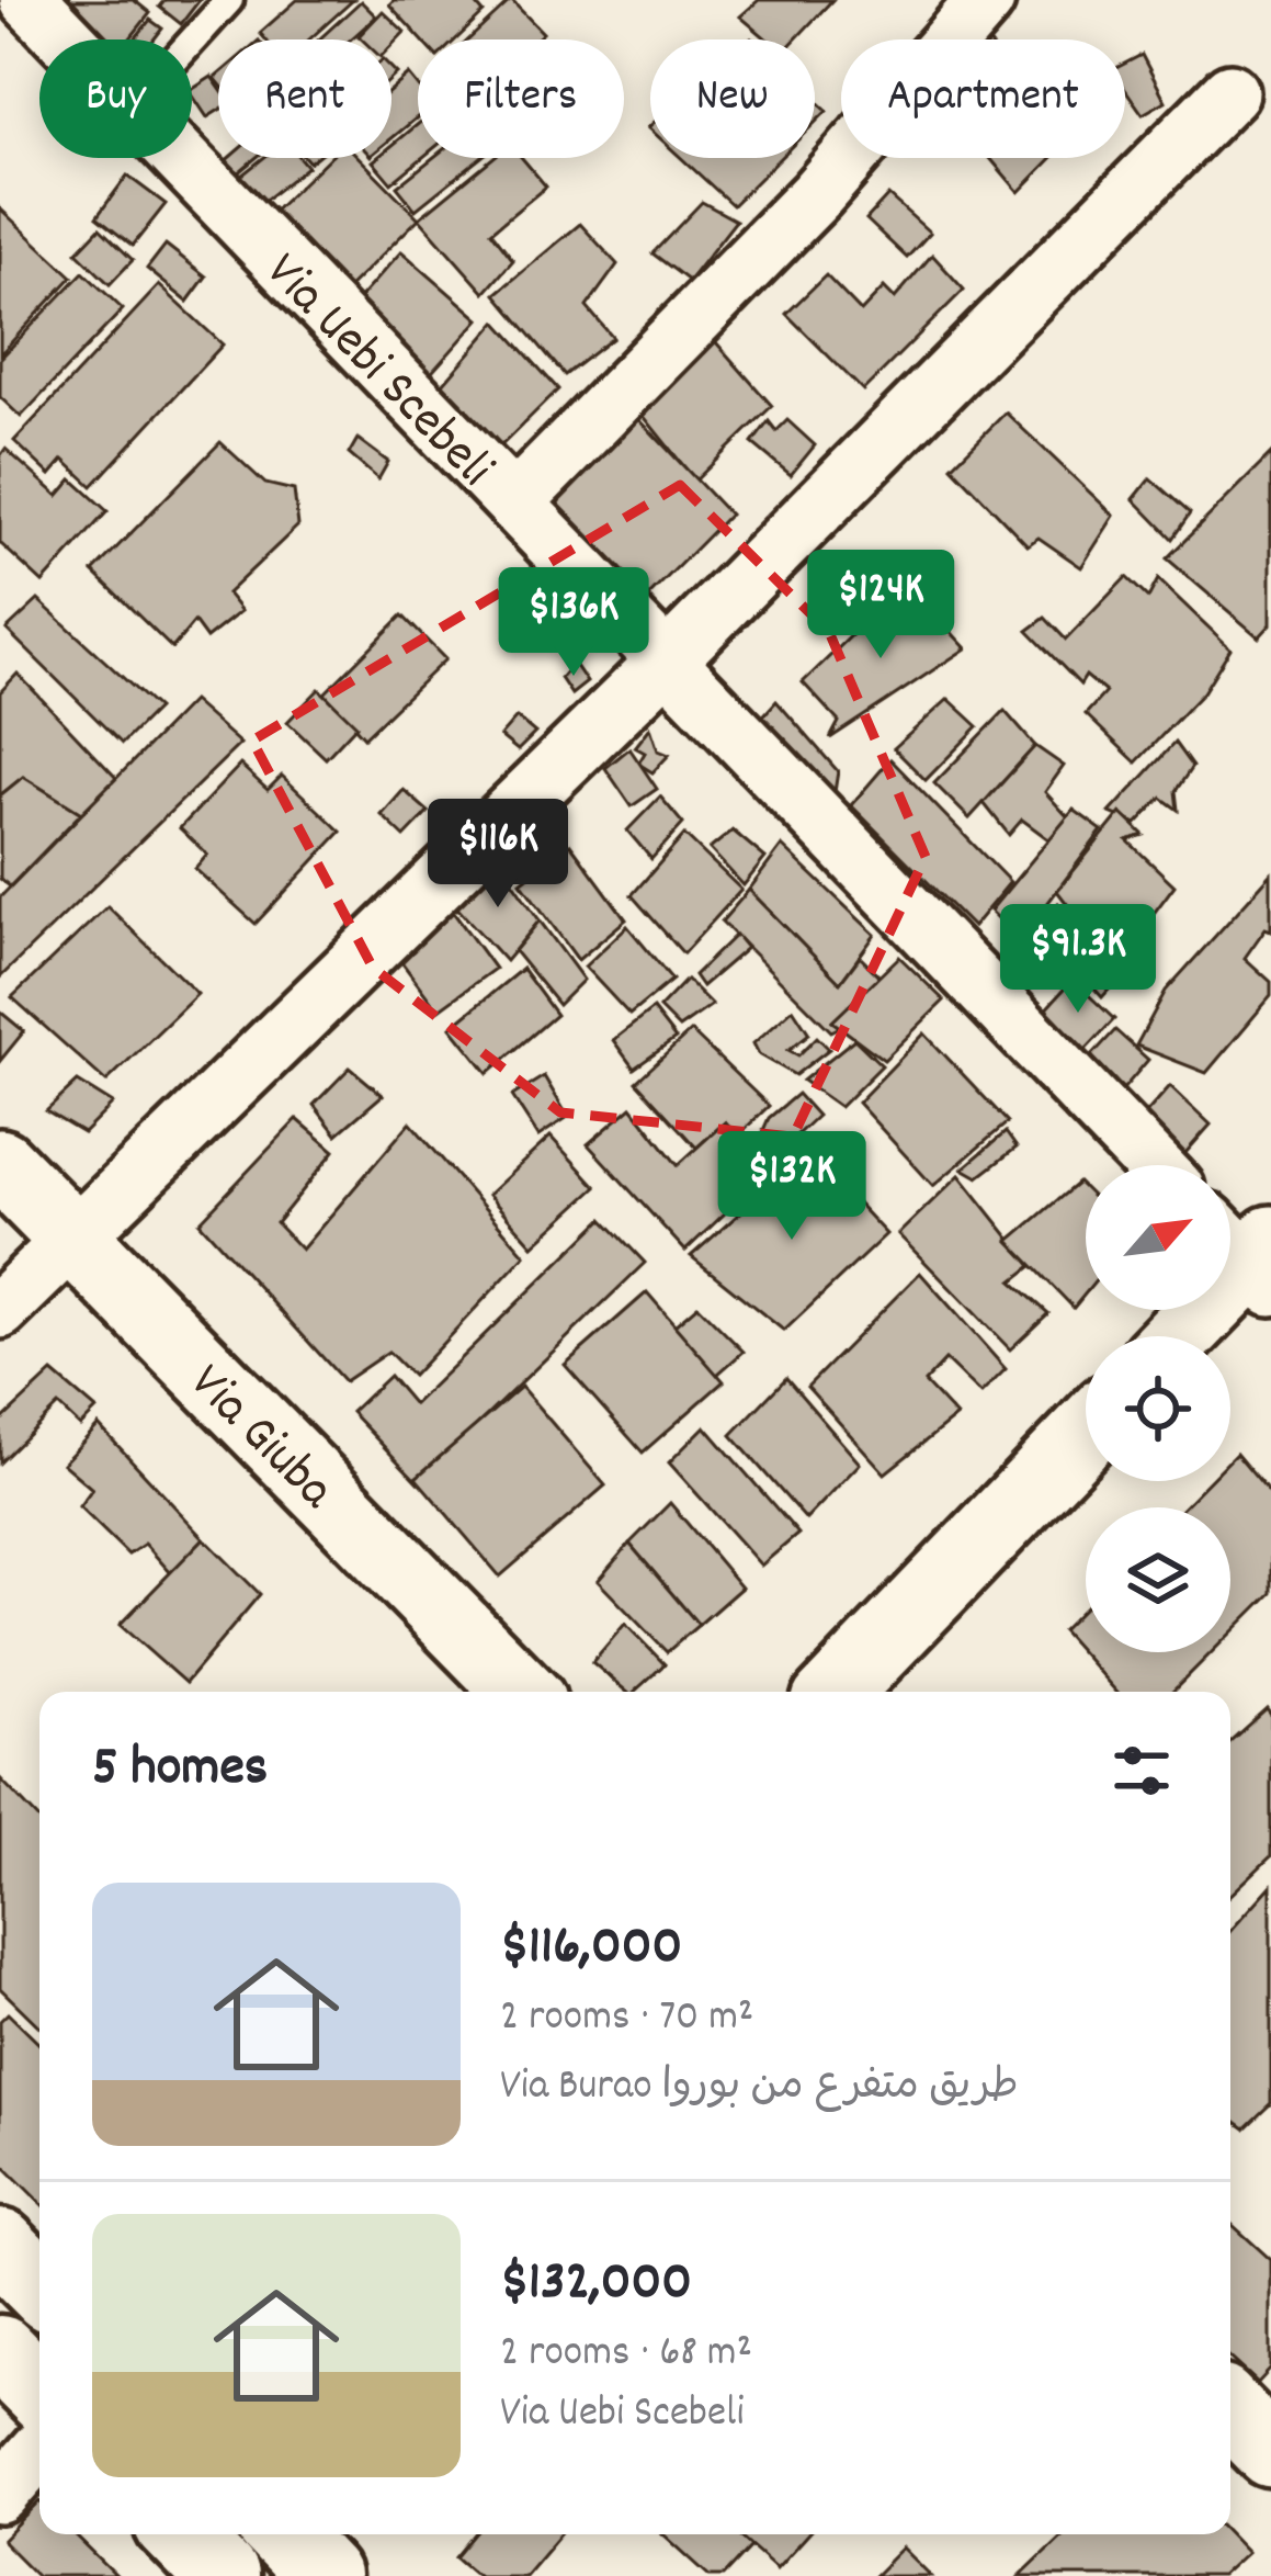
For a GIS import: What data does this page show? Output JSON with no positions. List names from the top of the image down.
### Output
{
  "streets": {
    "street": ["Via Uebi Scebeli", "Via Giuba"]
  },
  "north": "top right",
  "page": {
    "chip": [
      "Buy",
      "Rent",
      "Filters",
      "New",
      "Apartment"
    ],
    "price": [
      "$124K",
      "$136K",
      "$116K",
      "$91.3K",
      "$132K"
    ],
    "heading": "5 homes",
    "list": [
      {
        "name": "$116,000",
        "note": "2 rooms · 70 m² · Via Burao طريق متفرع من بوروا"
      },
      {
        "name": "$132,000",
        "note": "2 rooms · 68 m² · Via Uebi Scebeli"
      }
    ]
  }
}
